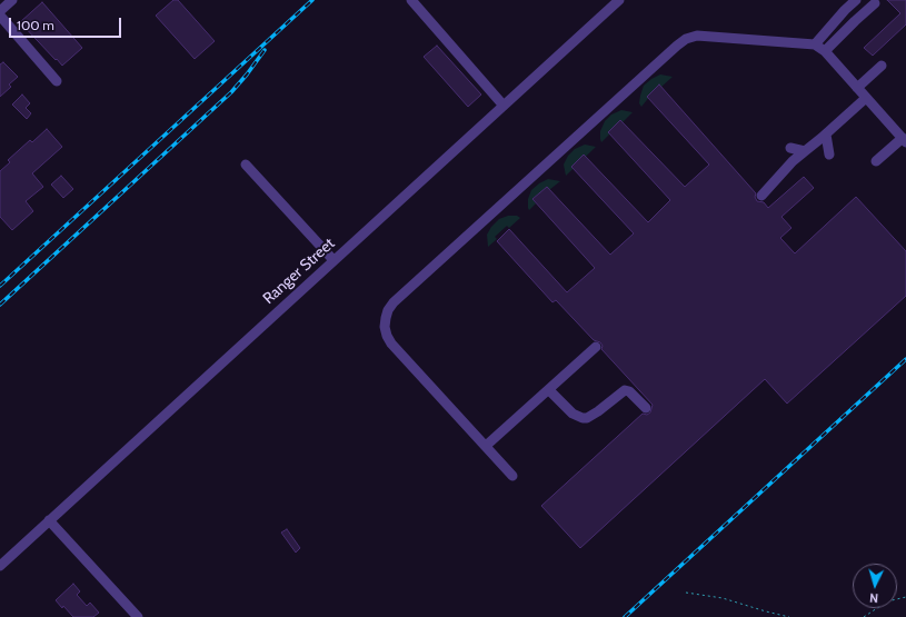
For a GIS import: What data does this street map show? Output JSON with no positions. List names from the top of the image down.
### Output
{
  "streets": {
    "lane": ["Ranger Street"]
  },
  "scale_bar": "100 m",
  "north": "bottom"
}
